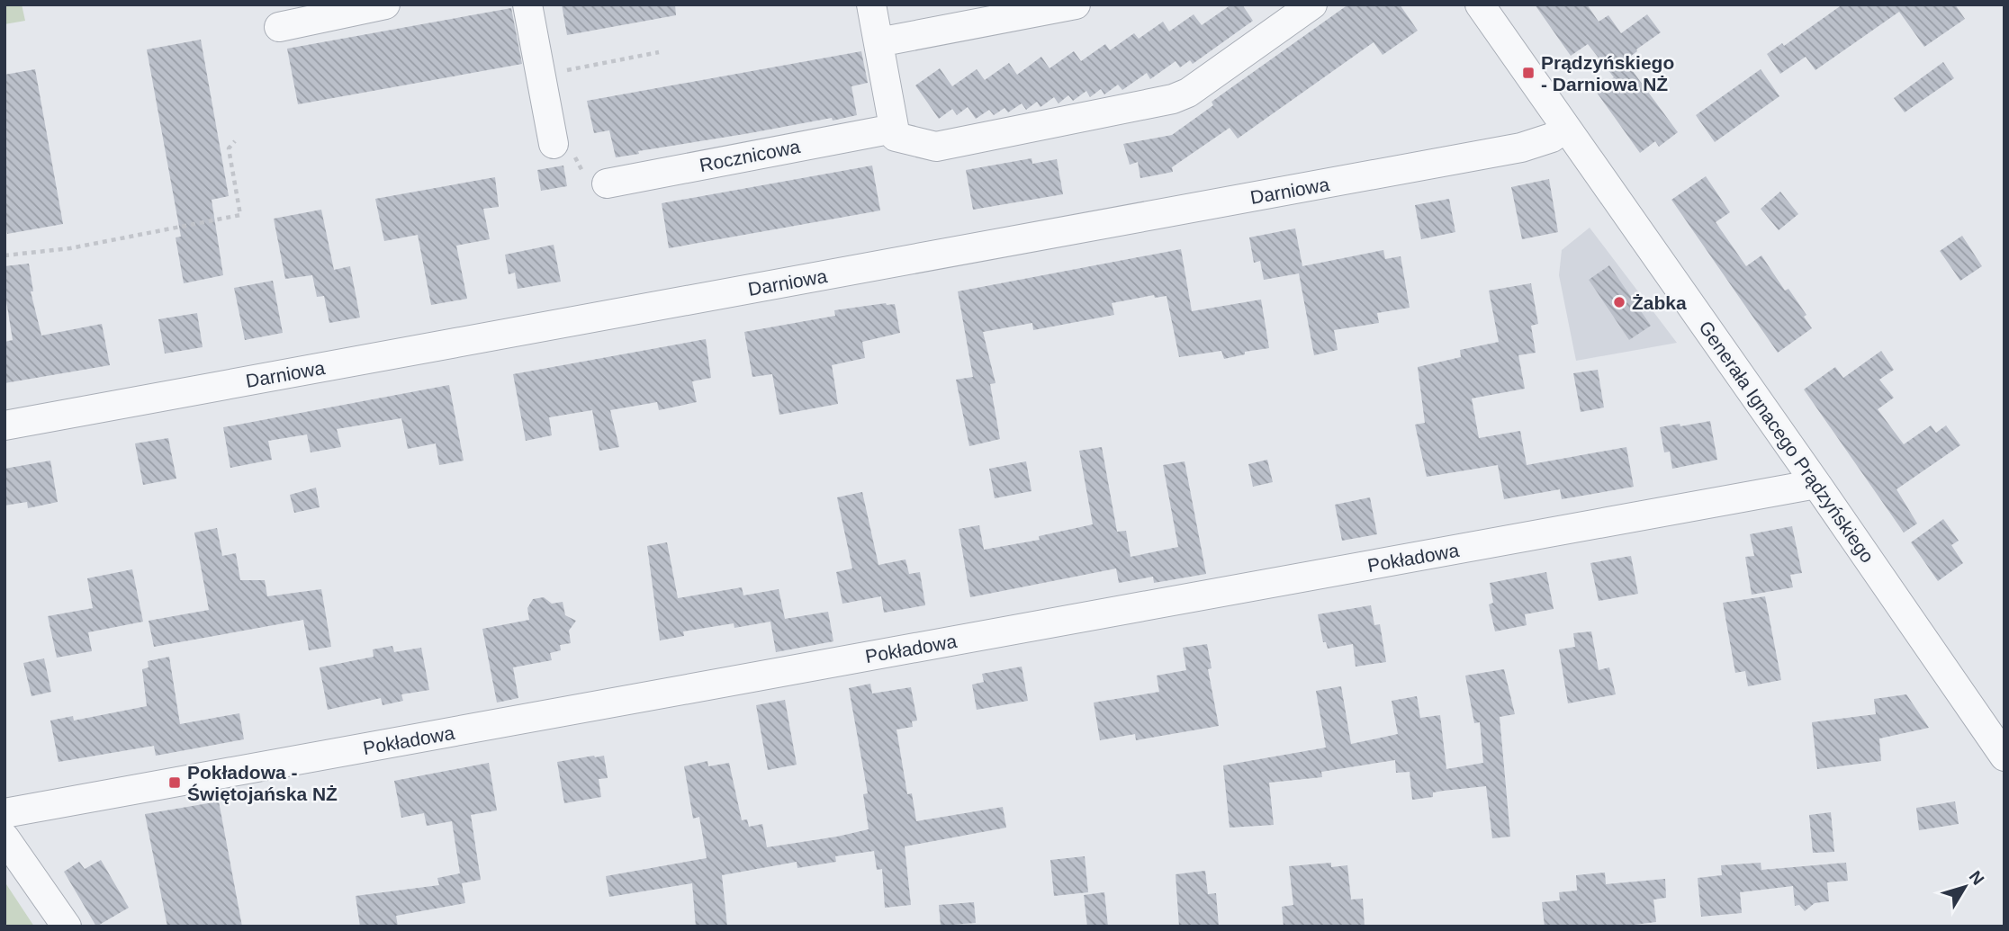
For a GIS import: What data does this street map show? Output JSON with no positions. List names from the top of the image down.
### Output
{
  "streets": {
    "street": [
      "Rocznicowa",
      "Darniowa",
      "Generała Ignacego Prądzyńskiego",
      "Pokładowa"
    ]
  },
  "crossings": [
    ["Darniowa", "Generała Ignacego Prądzyńskiego"],
    ["Generała Ignacego Prądzyńskiego", "Pokładowa"]
  ],
  "places": {
    "transit": ["Prądzyńskiego - Darniowa NŻ", "Pokładowa - Świętojańska NŻ"],
    "other": ["Żabka"]
  },
  "north": "top right"
}
